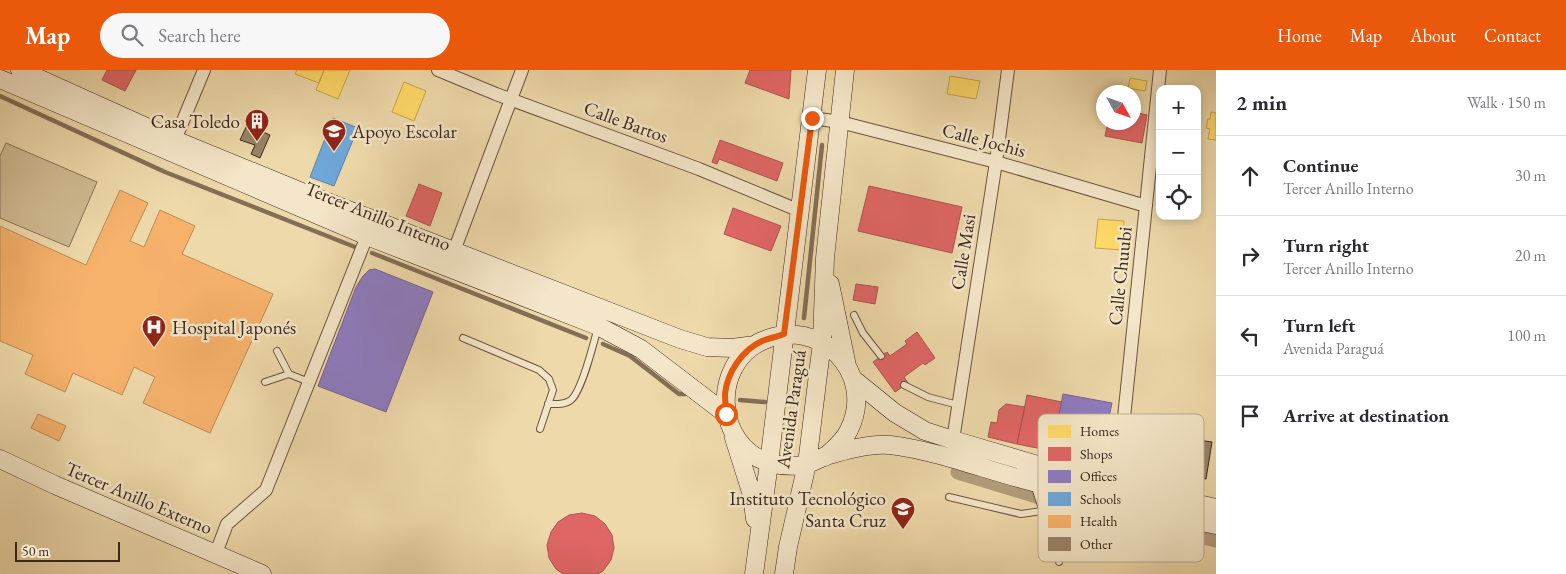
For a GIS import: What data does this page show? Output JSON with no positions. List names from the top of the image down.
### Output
{
  "streets": {
    "main road": ["Tercer Anillo Interno", "Avenida Paraguá", "Tercer Anillo Externo"],
    "street": [
      "Calle Bartos",
      "Calle Jochis",
      "Calle Masi",
      "Calle Chuubi"
    ]
  },
  "crossings": [
    ["Calle Bartos", "Avenida Paraguá"],
    ["Calle Jochis", "Calle Masi"],
    ["Calle Jochis", "Calle Chuubi"],
    ["Calle Jochis", "Avenida Paraguá"],
    ["Tercer Anillo Interno", "Calle Masi"],
    ["Tercer Anillo Interno", "Avenida Paraguá"]
  ],
  "places": {
    "building": ["Casa Toledo"],
    "school or university": ["Apoyo Escolar", "Instituto Tecnológico Santa Cruz"],
    "hospital": ["Hospital Japonés"]
  },
  "legend": [
    "Homes",
    "Shops",
    "Offices",
    "Schools",
    "Health",
    "Other"
  ],
  "scale_bar": "50 m",
  "north": "bottom right",
  "page": {
    "header": "Map",
    "search": "Search here",
    "nav": [
      "Home",
      "Map",
      "About",
      "Contact"
    ],
    "heading": ["2 min", "Walk · 150 m"],
    "map_buttons": ["+", "−"],
    "list": [
      ["Continue", "Tercer Anillo Interno", "30 m"],
      ["Turn right", "Tercer Anillo Interno", "20 m"],
      ["Turn left", "Avenida Paraguá", "100 m"],
      "Arrive at destination"
    ],
    "scale": "50 m"
  }
}
